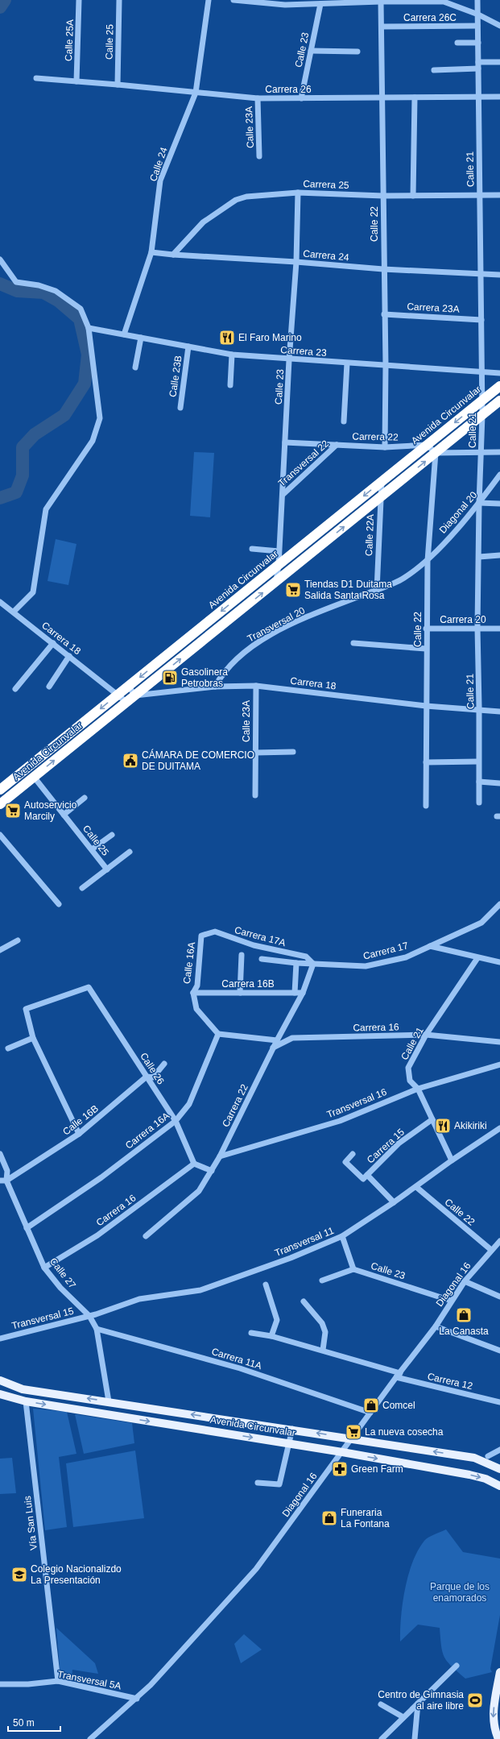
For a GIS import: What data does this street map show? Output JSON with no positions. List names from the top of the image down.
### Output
{
  "streets": {
    "highway": ["Avenida Circunvalar"],
    "street": [
      "Carrera 26C",
      "Calle 25A",
      "Calle 25",
      "Calle 23",
      "Carrera 26",
      "Calle 23A",
      "Calle 24",
      "Calle 21",
      "Carrera 25",
      "Calle 22",
      "Carrera 24",
      "Carrera 23A",
      "Carrera 23",
      "Calle 23B",
      "Carrera 22",
      "Transversal 22",
      "Diagonal 20",
      "Calle 22A",
      "Carrera 20",
      "Transversal 20",
      "Carrera 18",
      "Carrera 17A",
      "Carrera 17",
      "Calle 16A",
      "Carrera 16B",
      "Carrera 16",
      "Calle 26",
      "Transversal 16",
      "Calle 16B",
      "Carrera 16A",
      "Carrera 15",
      "Transversal 11",
      "Calle 27",
      "Diagonal 16",
      "Transversal 15",
      "Carrera 11A",
      "Carrera 12",
      "Vía San Luis",
      "Transversal 5A"
    ]
  },
  "crossings": [
    ["Carrera 26C", "Calle 21"],
    ["Carrera 26C", "Calle 22"],
    ["Calle 25A", "Carrera 26"],
    ["Calle 25", "Carrera 26"],
    ["Calle 25", "Avenida Circunvalar"],
    ["Calle 23", "Carrera 26"],
    ["Calle 23", "Carrera 25"],
    ["Calle 23", "Carrera 24"],
    ["Calle 23", "Carrera 23"],
    ["Calle 23", "Avenida Circunvalar"],
    ["Calle 23", "Carrera 22"],
    ["Calle 23", "Transversal 22"],
    ["Calle 23", "Diagonal 16"],
    ["Carrera 26", "Calle 23A"],
    ["Carrera 26", "Calle 24"],
    ["Carrera 26", "Calle 21"],
    ["Carrera 26", "Calle 22"],
    ["Calle 23A", "Carrera 18"],
    ["Calle 24", "Carrera 24"],
    ["Calle 24", "Carrera 23"],
    ["Calle 21", "Carrera 25"],
    ["Calle 21", "Carrera 24"],
    ["Calle 21", "Carrera 23A"],
    ["Calle 21", "Carrera 23"],
    ["Calle 21", "Avenida Circunvalar"],
    ["Calle 21", "Diagonal 20"],
    ["Calle 21", "Carrera 20"],
    ["Calle 21", "Carrera 18"],
    ["Calle 21", "Carrera 16"],
    ["Calle 21", "Transversal 16"],
    ["Calle 21", "Carrera 15"],
    ["Calle 21", "Transversal 11"],
    ["Carrera 25", "Calle 22"],
    ["Carrera 25", "Carrera 24"],
    ["Calle 22", "Carrera 24"],
    ["Calle 22", "Carrera 23A"],
    ["Calle 22", "Carrera 23"],
    ["Calle 22", "Avenida Circunvalar"],
    ["Calle 22", "Carrera 22"],
    ["Calle 22", "Diagonal 20"],
    ["Calle 22", "Carrera 20"],
    ["Calle 22", "Transversal 20"],
    ["Calle 22", "Carrera 18"],
    ["Calle 22", "Transversal 11"],
    ["Calle 22", "Diagonal 16"],
    ["Carrera 23", "Calle 23B"],
    ["Avenida Circunvalar", "Carrera 22"],
    ["Avenida Circunvalar", "Calle 22A"],
    ["Avenida Circunvalar", "Carrera 18"],
    ["Avenida Circunvalar", "Calle 27"],
    ["Avenida Circunvalar", "Diagonal 16"],
    ["Avenida Circunvalar", "Vía San Luis"],
    ["Carrera 22", "Transversal 22"],
    ["Carrera 22", "Carrera 17A"],
    ["Carrera 22", "Carrera 17"],
    ["Carrera 22", "Carrera 16B"],
    ["Carrera 22", "Carrera 16"],
    ["Carrera 22", "Transversal 16"],
    ["Diagonal 20", "Transversal 20"],
    ["Calle 22A", "Transversal 20"],
    ["Transversal 20", "Carrera 18"],
    ["Carrera 17A", "Carrera 17"],
    ["Carrera 17A", "Calle 16A"],
    ["Calle 16A", "Carrera 16B"],
    ["Carrera 16", "Calle 26"],
    ["Carrera 16", "Calle 27"],
    ["Calle 26", "Calle 16B"],
    ["Calle 26", "Carrera 16A"],
    ["Calle 16B", "Calle 27"],
    ["Carrera 16A", "Calle 27"],
    ["Transversal 11", "Calle 27"],
    ["Transversal 11", "Transversal 15"],
    ["Calle 27", "Transversal 15"],
    ["Calle 27", "Carrera 11A"],
    ["Diagonal 16", "Carrera 11A"],
    ["Diagonal 16", "Carrera 12"],
    ["Diagonal 16", "Transversal 5A"],
    ["Vía San Luis", "Transversal 5A"]
  ],
  "parks": ["Parque de los enamorados"],
  "places": {
    "restaurant": ["El Faro Marino", "Akikiriki"],
    "supermarket": ["Tiendas D1 Duitama Salida Santa Rosa", "Autoservicio Marcily", "La nueva cosecha"],
    "fuel station": ["Gasolinera Petrobras"],
    "public building": ["CÁMARA DE COMERCIO DE DUITAMA"],
    "shop": ["La Canasta", "Comcel", "Funeraria La Fontana"],
    "pharmacy": ["Green Farm"],
    "school or university": ["Colegio Nacionalizdo La Presentación"],
    "sports": ["Centro de Gimnasia al aire libre"]
  },
  "scale_bar": "50 m"
}
